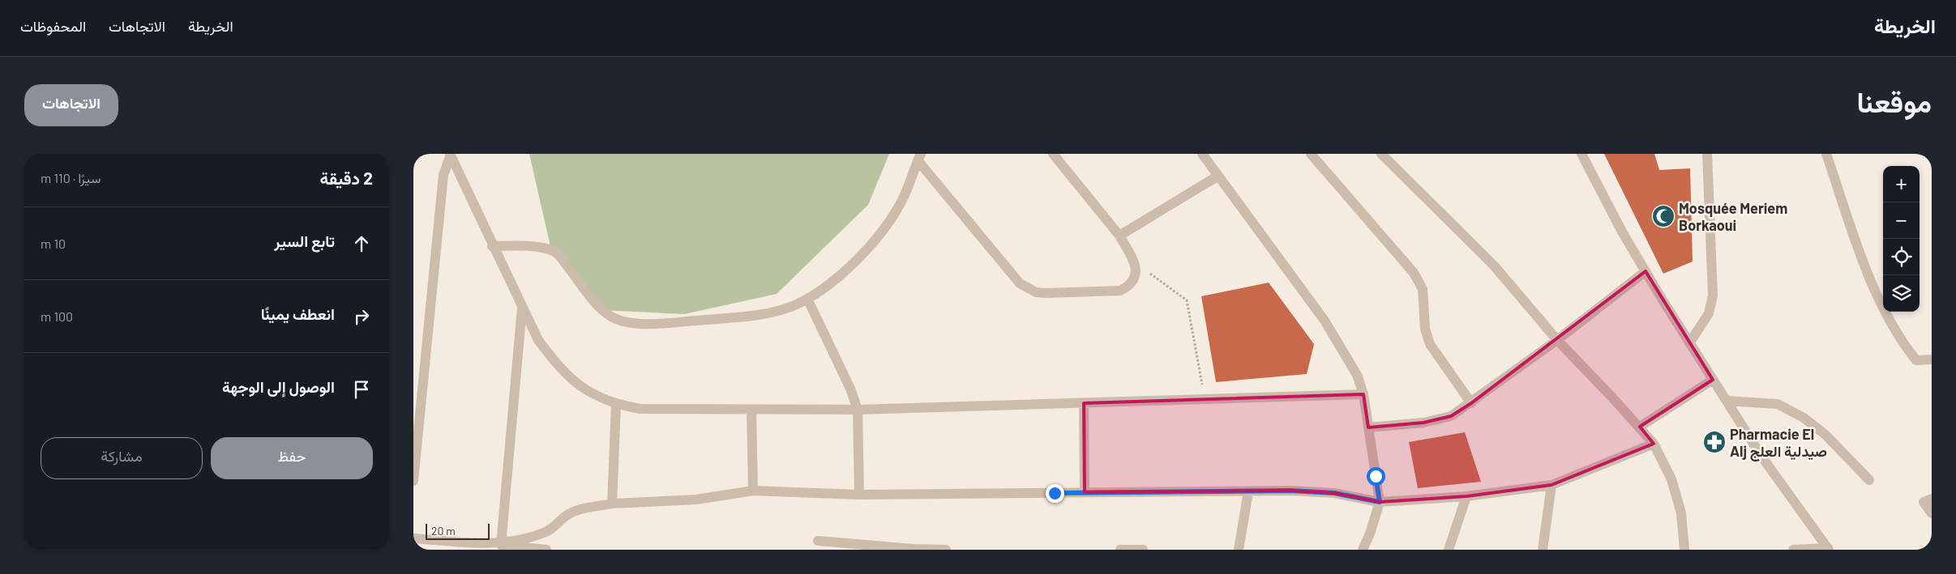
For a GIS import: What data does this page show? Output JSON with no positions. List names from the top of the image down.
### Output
{
  "places": {
    "mosque": ["Mosquée Meriem Borkaoui"],
    "pharmacy": ["Pharmacie El Alj صيدلية العلج"]
  },
  "scale_bar": "20 m",
  "page": {
    "header": "الخريطة",
    "nav": ["الخريطة", "الاتجاهات", "المحفوظات"],
    "title": "موقعنا",
    "buttons": [
      "الاتجاهات",
      ["حفظ", "مشاركة"]
    ],
    "heading": ["2 دقيقة", "سيرًا · 110 m"],
    "map_buttons": ["+", "−"],
    "list": [
      ["تابع السير", "10 m"],
      ["انعطف يمينًا", "100 m"],
      "الوصول إلى الوجهة"
    ],
    "scale": "20 m"
  }
}
